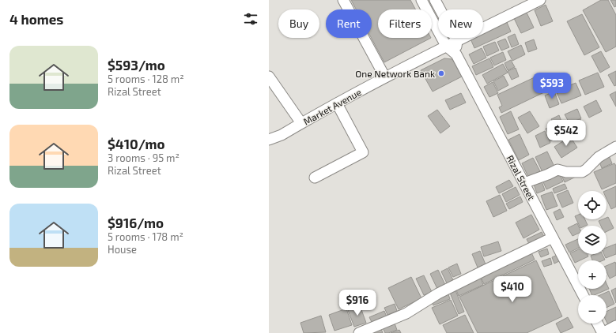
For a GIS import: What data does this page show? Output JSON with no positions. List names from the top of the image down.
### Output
{
  "streets": {
    "street": ["Market Avenue", "Rizal Street"]
  },
  "crossings": [
    ["Market Avenue", "Rizal Street"]
  ],
  "places": ["One Network Bank"],
  "page": {
    "heading": "4 homes",
    "chip": [
      "Buy",
      "Rent",
      "Filters",
      "New"
    ],
    "list": [
      {
        "name": "$593/mo",
        "note": "5 rooms · 128 m² · Rizal Street"
      },
      {
        "name": "$410/mo",
        "note": "3 rooms · 95 m² · Rizal Street"
      },
      {
        "name": "$916/mo",
        "note": "5 rooms · 178 m² · House"
      }
    ],
    "price": [
      "$593",
      "$542",
      "$410",
      "$916"
    ],
    "map_buttons": ["+", "−"]
  }
}
